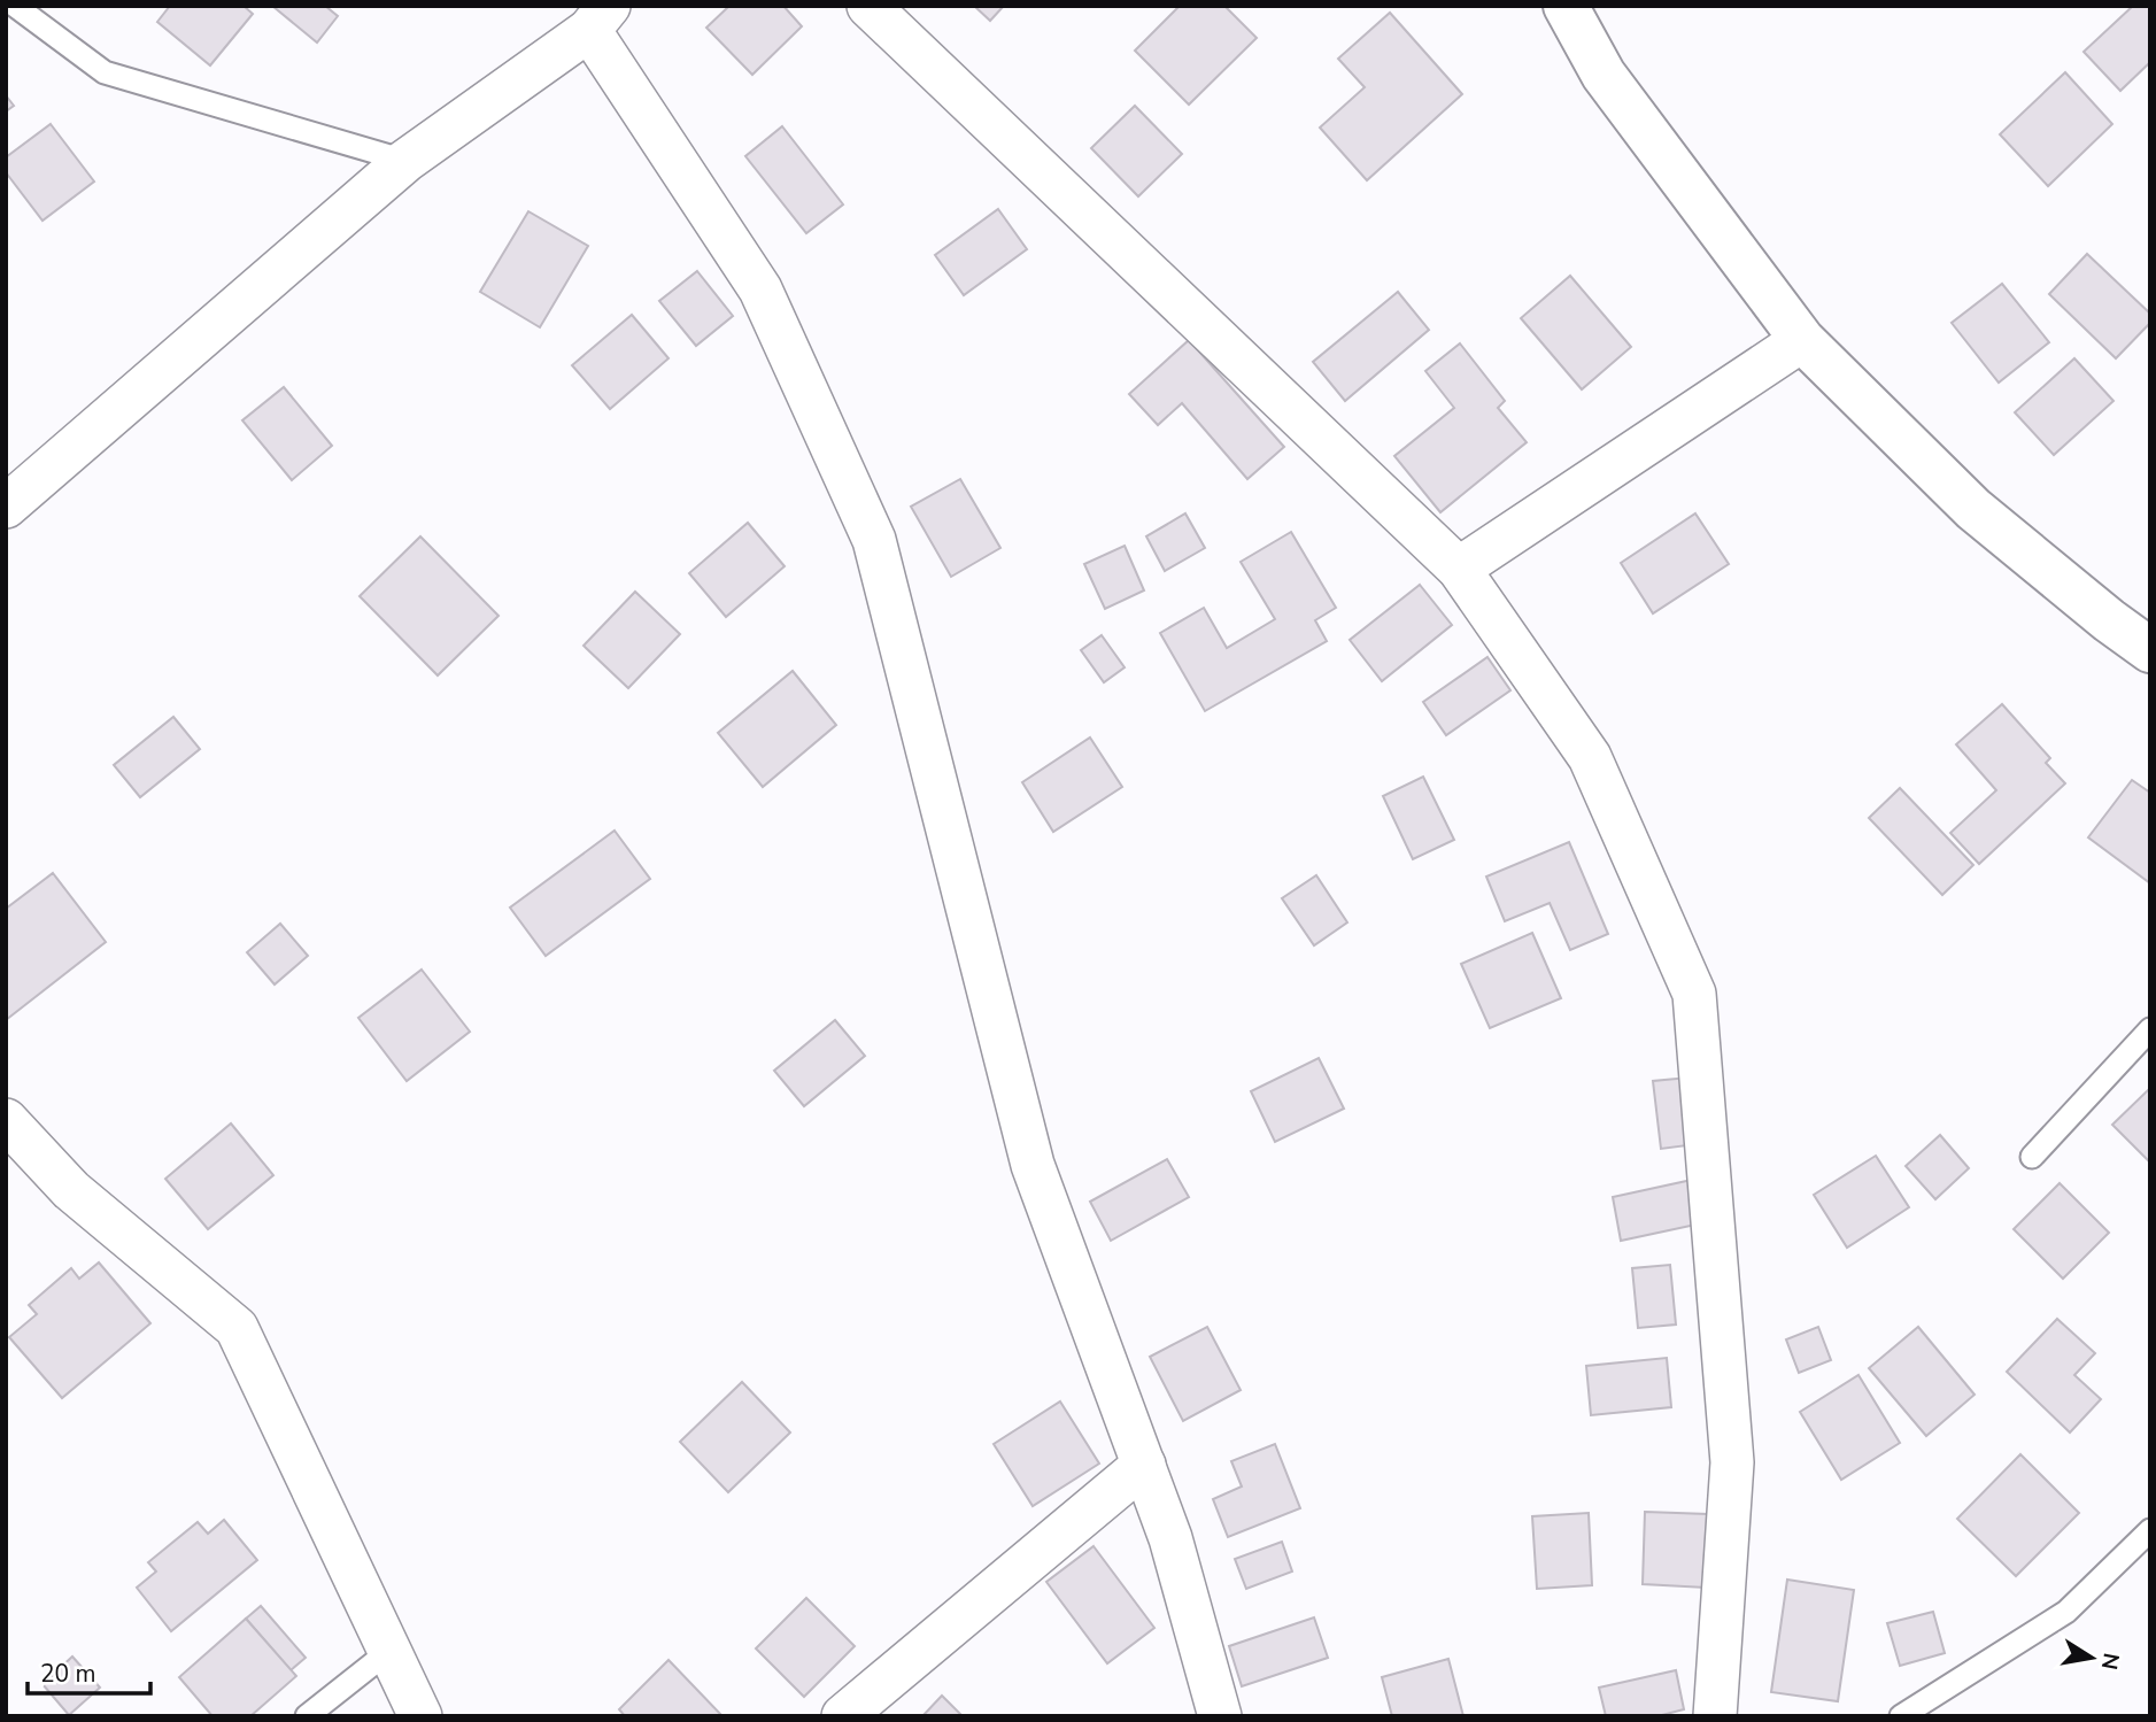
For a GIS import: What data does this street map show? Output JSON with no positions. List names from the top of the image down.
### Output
{
  "scale_bar": "20 m",
  "north": "right"
}
